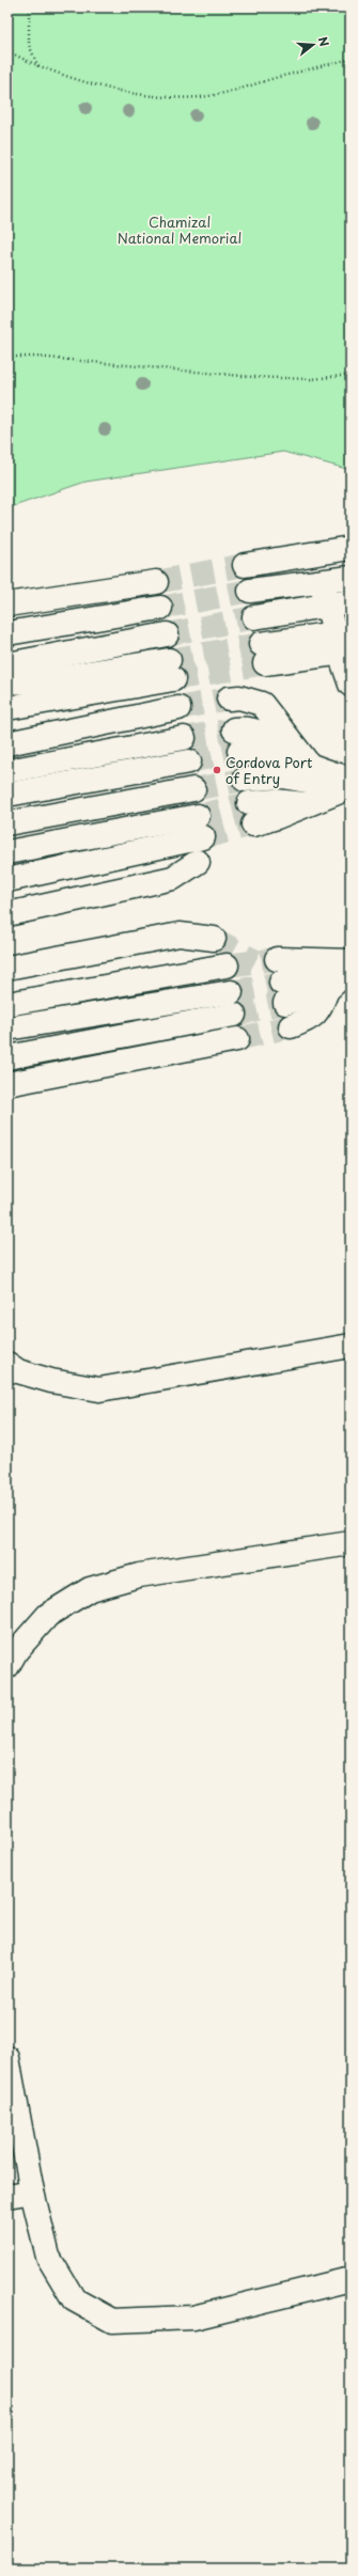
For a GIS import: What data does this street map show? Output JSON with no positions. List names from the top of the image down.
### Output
{
  "parks": ["Chamizal National Memorial"],
  "places": ["Cordova Port of Entry"],
  "north": "right"
}
